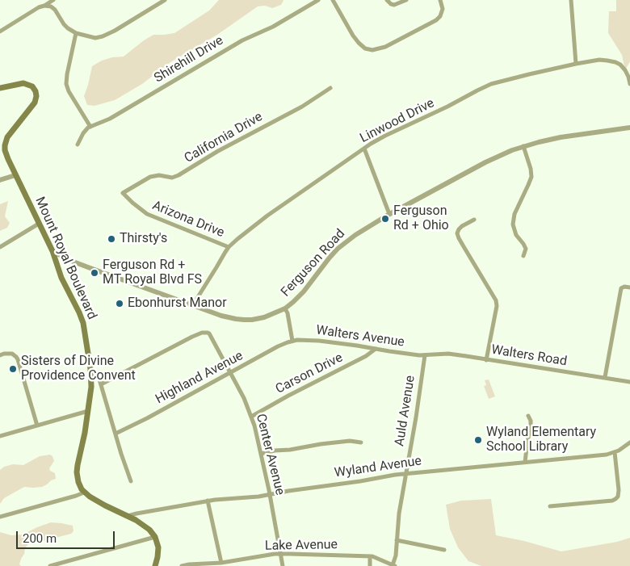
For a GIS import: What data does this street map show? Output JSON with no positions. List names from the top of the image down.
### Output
{
  "streets": {
    "main road": ["Mount Royal Boulevard"],
    "street": [
      "Shirehill Drive",
      "Linwood Drive",
      "California Drive",
      "Arizona Drive",
      "Ferguson Road",
      "Walters Avenue",
      "Walters Road",
      "Carson Drive",
      "Highland Avenue",
      "Auld Avenue",
      "Center Avenue",
      "Wyland Avenue",
      "Lake Avenue"
    ]
  },
  "crossings": [
    ["Linwood Drive", "Arizona Drive"],
    ["Linwood Drive", "Ferguson Road"],
    ["California Drive", "Arizona Drive"],
    ["Mount Royal Boulevard", "Ferguson Road"],
    ["Walters Avenue", "Walters Road"],
    ["Walters Avenue", "Carson Drive"],
    ["Walters Avenue", "Highland Avenue"],
    ["Walters Avenue", "Auld Avenue"],
    ["Walters Road", "Auld Avenue"],
    ["Carson Drive", "Center Avenue"],
    ["Highland Avenue", "Center Avenue"],
    ["Auld Avenue", "Wyland Avenue"],
    ["Auld Avenue", "Lake Avenue"],
    ["Center Avenue", "Wyland Avenue"],
    ["Center Avenue", "Lake Avenue"]
  ],
  "places": [
    "Ferguson Rd + Ohio",
    "Thirsty's",
    "Ferguson Rd + MT Royal Blvd FS",
    "Ebonhurst Manor",
    "Sisters of Divine Providence Convent",
    "Wyland Elementary School Library"
  ],
  "scale_bar": "200 m"
}
